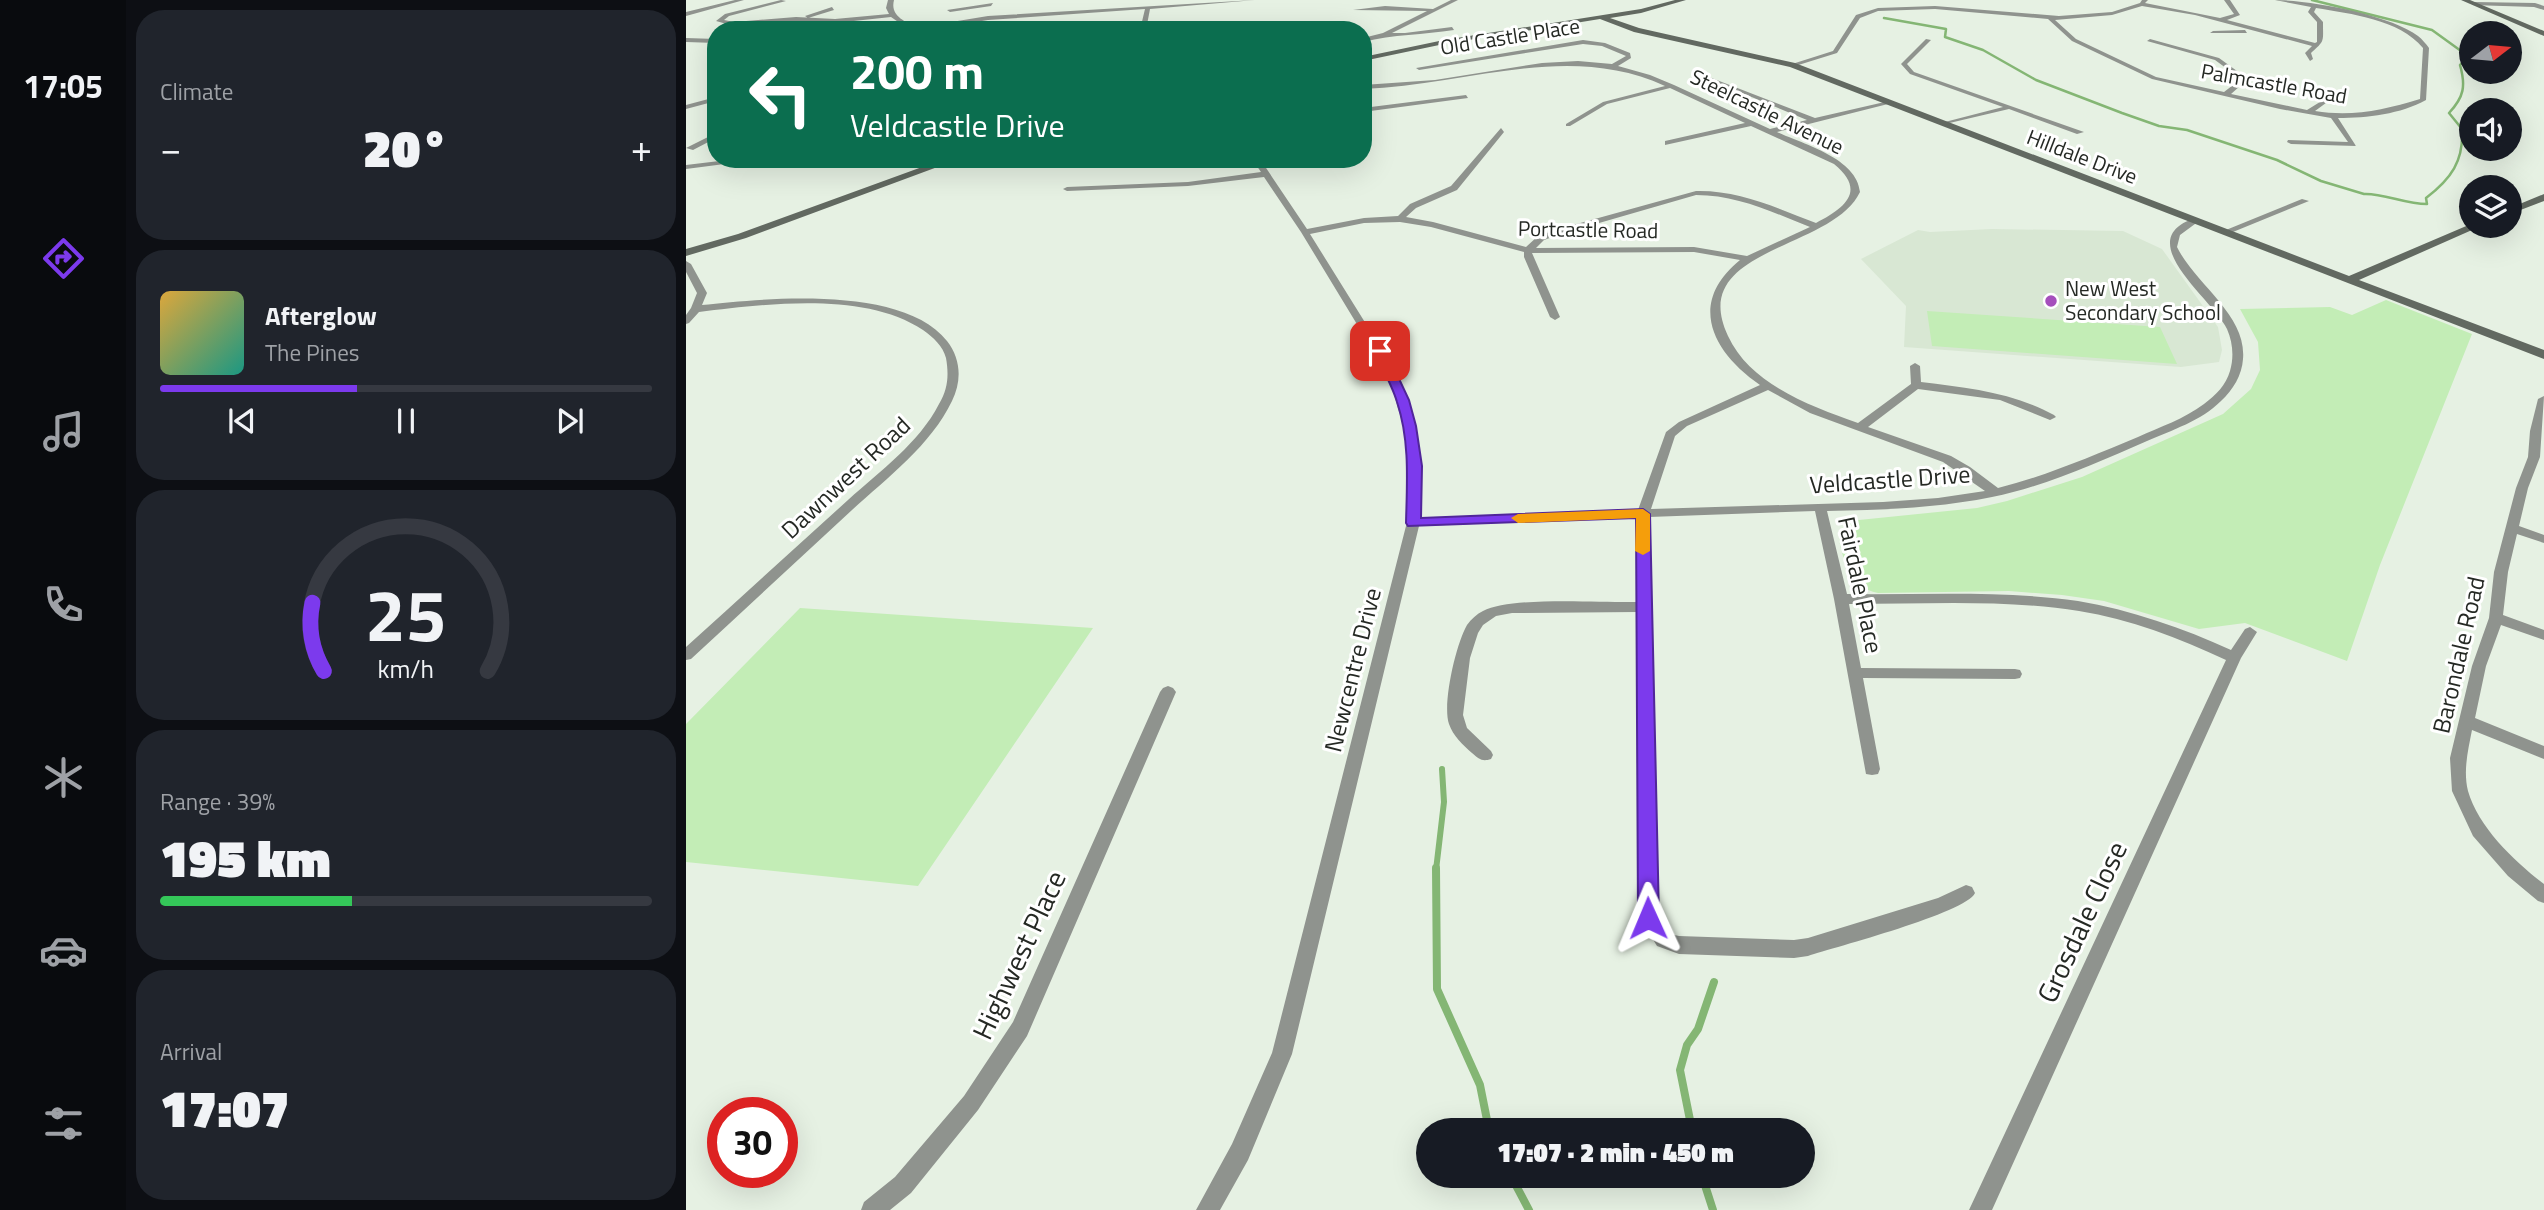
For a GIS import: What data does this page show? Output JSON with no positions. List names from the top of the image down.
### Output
{
  "streets": {
    "street": [
      "Old Castle Place",
      "Palmcastle Road",
      "Steelcastle Avenue",
      "Hilldale Drive",
      "Portcastle Road",
      "Dawnwest Road",
      "Veldcastle Drive",
      "Fairdale Place",
      "Barondale Road",
      "Newcentre Drive",
      "Grosdale Close",
      "Highwest Place"
    ]
  },
  "crossings": [
    ["Old Castle Place", "Steelcastle Avenue"],
    ["Steelcastle Avenue", "Portcastle Road"],
    ["Steelcastle Avenue", "Veldcastle Drive"],
    ["Hilldale Drive", "Veldcastle Drive"],
    ["Portcastle Road", "Newcentre Drive"],
    ["Veldcastle Drive", "Fairdale Place"],
    ["Veldcastle Drive", "Newcentre Drive"]
  ],
  "places": ["New West Secondary School"],
  "north": "right",
  "page": {
    "tabs": "17:05",
    "tile": [
      "Climate",
      ["Range · 39%", "195 km"],
      ["Arrival", "17:07"]
    ],
    "turn": ["200 m", "Veldcastle Drive"],
    "heat": ["−", "20°", "+"],
    "song": ["Afterglow", "The Pines"],
    "limit": "30",
    "trip": "17:07 · 2 min · 450 m",
    "gauge": ["25", "km/h"]
  }
}
